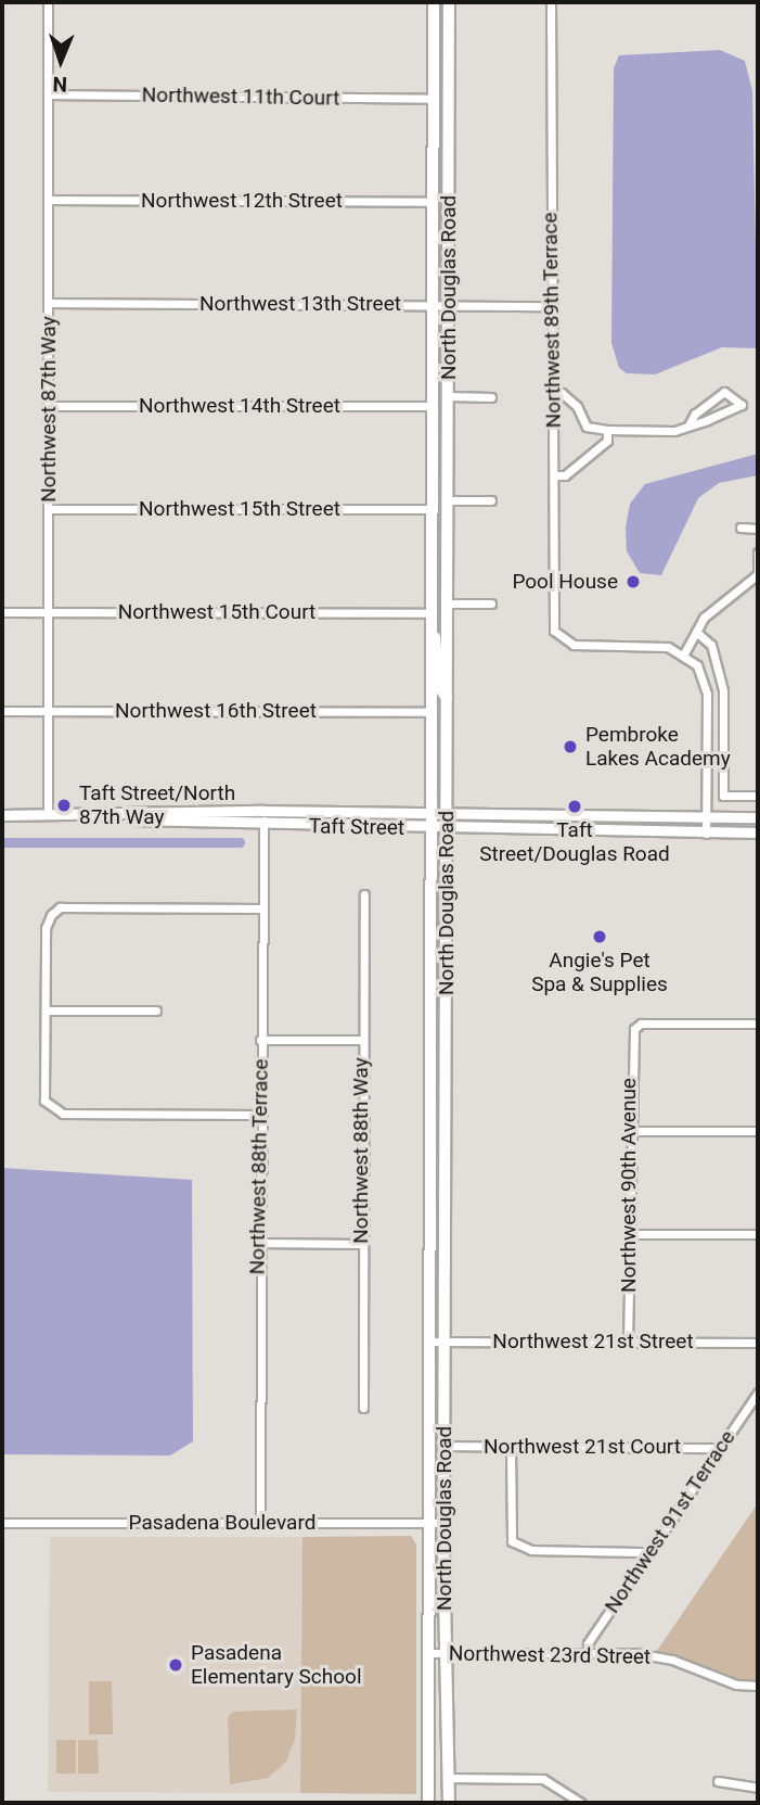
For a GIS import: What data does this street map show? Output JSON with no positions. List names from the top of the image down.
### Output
{
  "streets": {
    "main road": ["North Douglas Road"],
    "street": [
      "Northwest 11th Court",
      "Northwest 12th Street",
      "Northwest 13th Street",
      "Northwest 89th Terrace",
      "Northwest 14th Street",
      "Northwest 87th Way",
      "Northwest 15th Street",
      "Northwest 15th Court",
      "Northwest 16th Street",
      "Taft Street",
      "Northwest 88th Way",
      "Northwest 88th Terrace",
      "Northwest 90th Avenue",
      "Northwest 21st Street",
      "Northwest 21st Court",
      "Northwest 91st Terrace",
      "Pasadena Boulevard",
      "Northwest 23rd Street"
    ]
  },
  "crossings": [
    ["Northwest 11th Court", "North Douglas Road"],
    ["Northwest 11th Court", "Northwest 87th Way"],
    ["Northwest 12th Street", "North Douglas Road"],
    ["Northwest 12th Street", "Northwest 87th Way"],
    ["North Douglas Road", "Northwest 13th Street"],
    ["North Douglas Road", "Northwest 14th Street"],
    ["North Douglas Road", "Northwest 15th Street"],
    ["North Douglas Road", "Northwest 15th Court"],
    ["North Douglas Road", "Northwest 16th Street"],
    ["North Douglas Road", "Taft Street"],
    ["North Douglas Road", "Northwest 21st Street"],
    ["North Douglas Road", "Northwest 21st Court"],
    ["North Douglas Road", "Pasadena Boulevard"],
    ["North Douglas Road", "Northwest 23rd Street"],
    ["Northwest 13th Street", "Northwest 89th Terrace"],
    ["Northwest 13th Street", "Northwest 87th Way"],
    ["Northwest 14th Street", "Northwest 87th Way"],
    ["Northwest 87th Way", "Northwest 15th Street"],
    ["Northwest 87th Way", "Northwest 15th Court"],
    ["Northwest 87th Way", "Northwest 16th Street"],
    ["Northwest 87th Way", "Taft Street"],
    ["Taft Street", "Northwest 88th Terrace"],
    ["Northwest 88th Terrace", "Pasadena Boulevard"],
    ["Northwest 90th Avenue", "Northwest 21st Street"],
    ["Northwest 21st Court", "Northwest 91st Terrace"],
    ["Northwest 91st Terrace", "Northwest 23rd Street"]
  ],
  "places": [
    "Pool House",
    "Pembroke Lakes Academy",
    "Taft Street/North 87th Way",
    "Taft Street/Douglas Road",
    "Angie's Pet Spa & Supplies",
    "Pasadena Elementary School"
  ],
  "north": "bottom"
}
